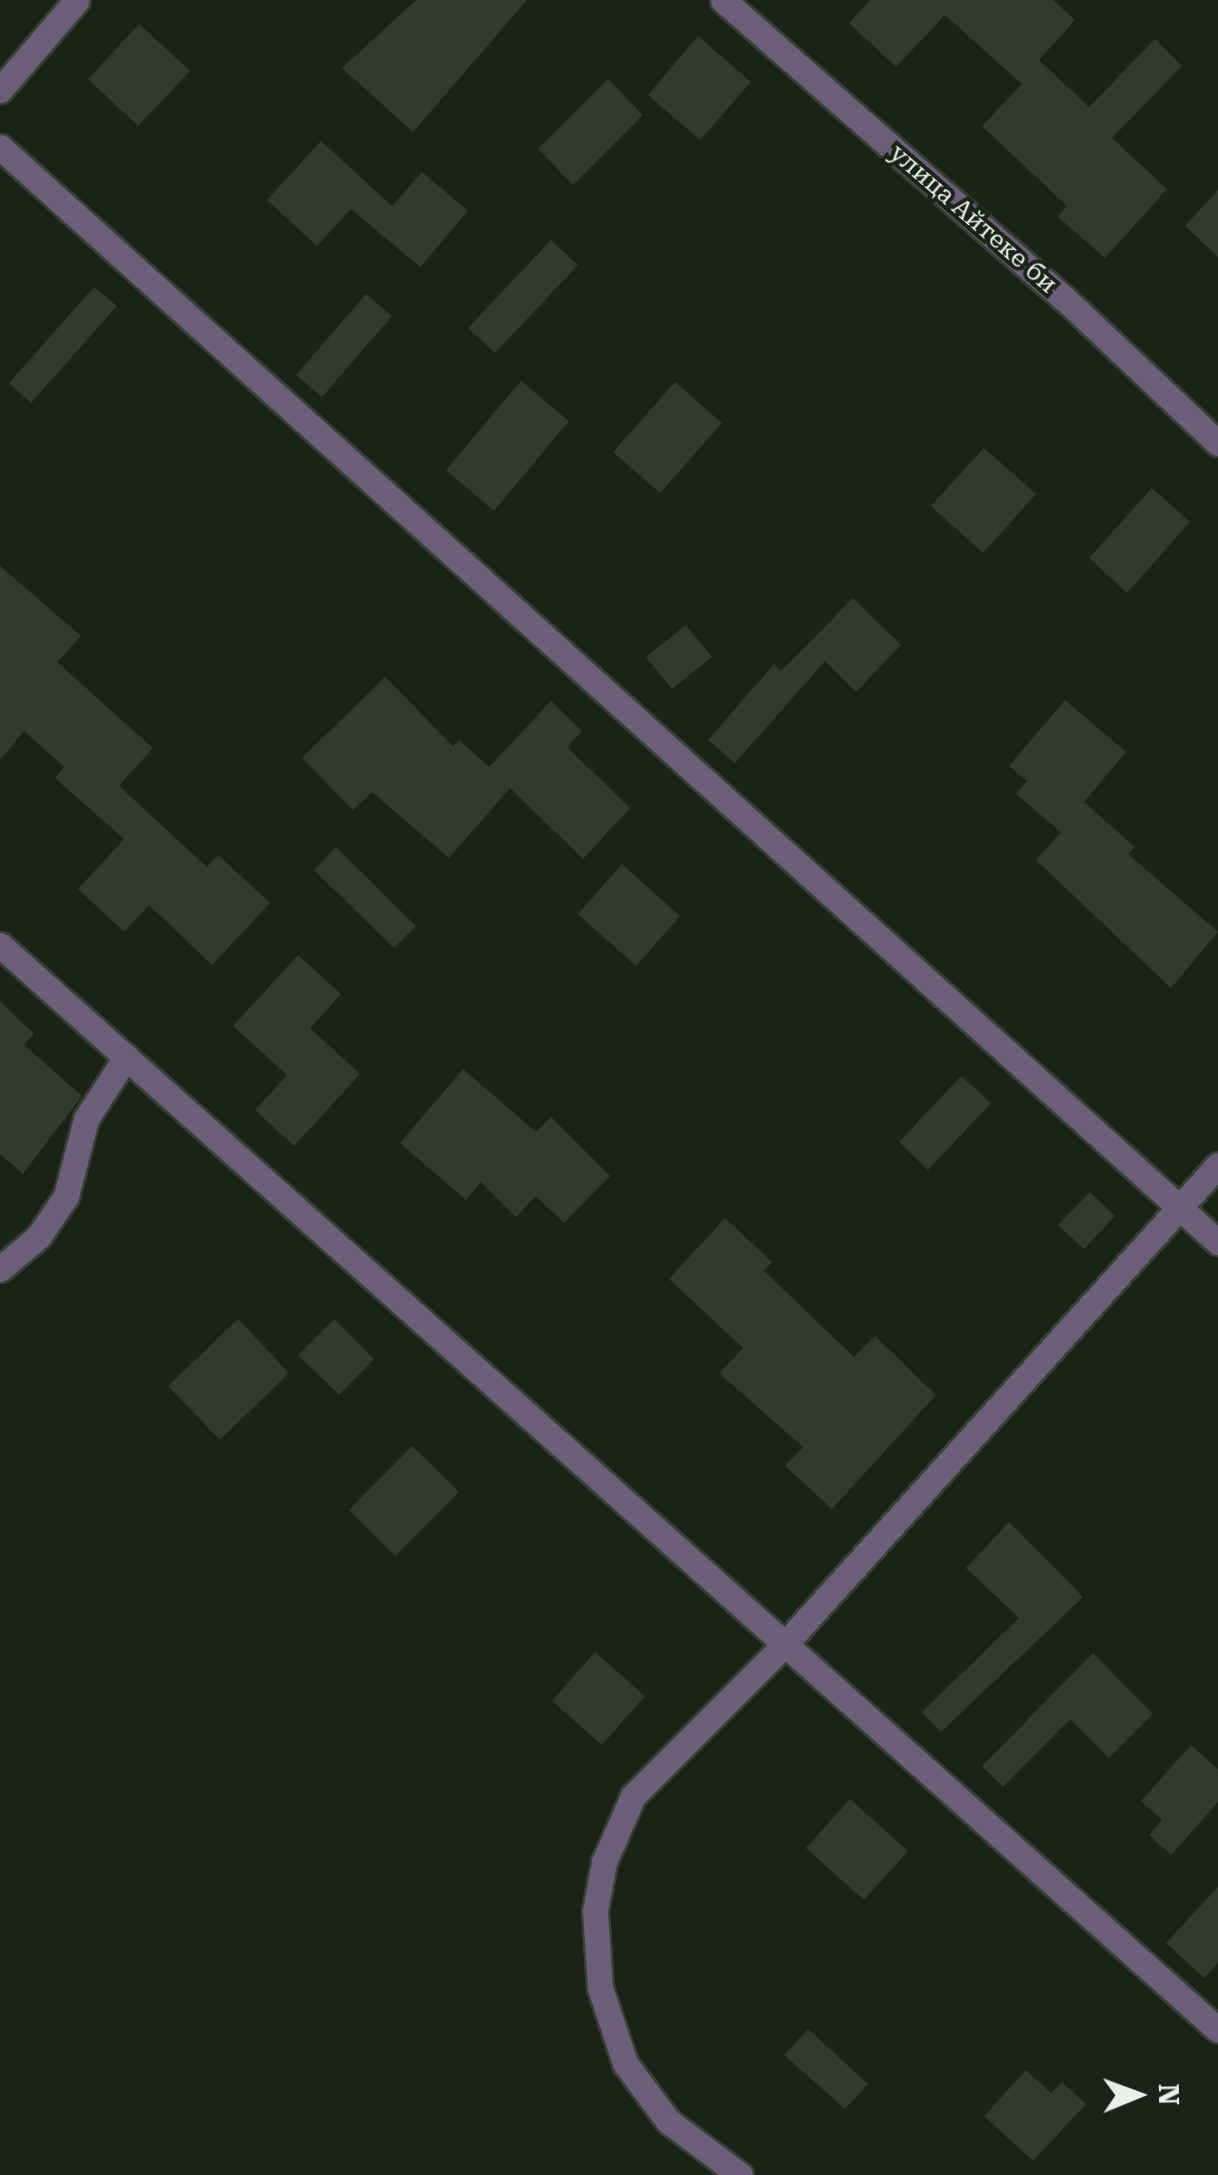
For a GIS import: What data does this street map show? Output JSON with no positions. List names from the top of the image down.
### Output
{
  "streets": {
    "street": ["улица Айтеке би"]
  },
  "north": "right"
}
